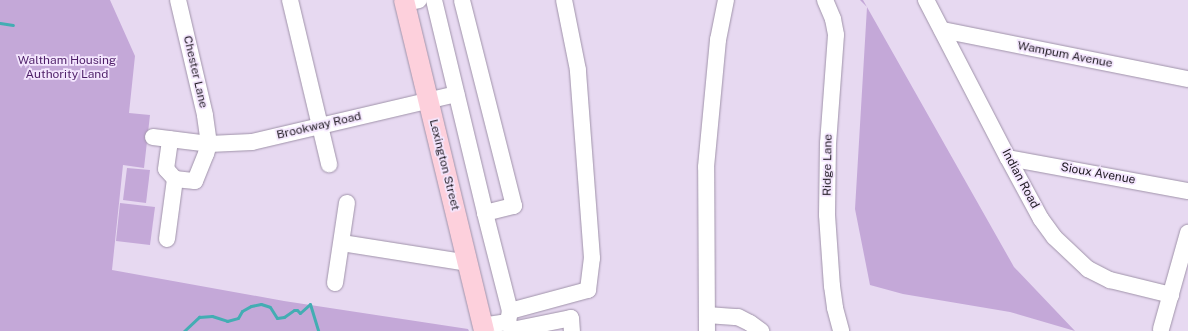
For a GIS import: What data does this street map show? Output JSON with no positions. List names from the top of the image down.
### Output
{
  "streets": {
    "main road": ["Lexington Street"],
    "street": [
      "Wampum Avenue",
      "Chester Lane",
      "Brookway Road",
      "Ridge Lane",
      "Sioux Avenue",
      "Indian Road"
    ]
  },
  "crossings": [
    ["Wampum Avenue", "Indian Road"],
    ["Chester Lane", "Brookway Road"],
    ["Brookway Road", "Lexington Street"],
    ["Sioux Avenue", "Indian Road"]
  ],
  "parks": ["Waltham Housing Authority Land"]
}
